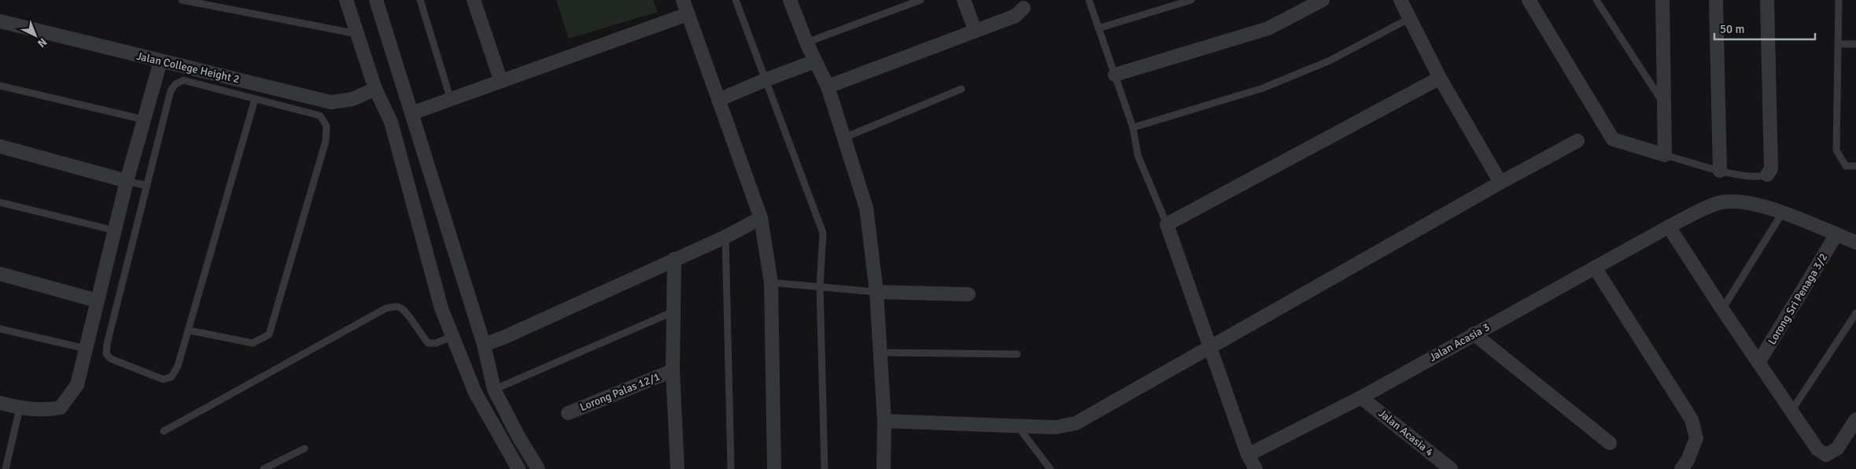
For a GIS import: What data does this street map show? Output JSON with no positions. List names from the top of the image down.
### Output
{
  "streets": {
    "street": [
      "Jalan College Height 2",
      "Lorong Sri Penaga 3/2",
      "Jalan Acasia 3",
      "Lorong Palas 12/1",
      "Jalan Acasia 4"
    ]
  },
  "crossings": [
    ["Lorong Sri Penaga 3/2", "Jalan Acasia 3"],
    ["Jalan Acasia 3", "Jalan Acasia 4"]
  ],
  "scale_bar": "50 m",
  "north": "bottom right"
}
